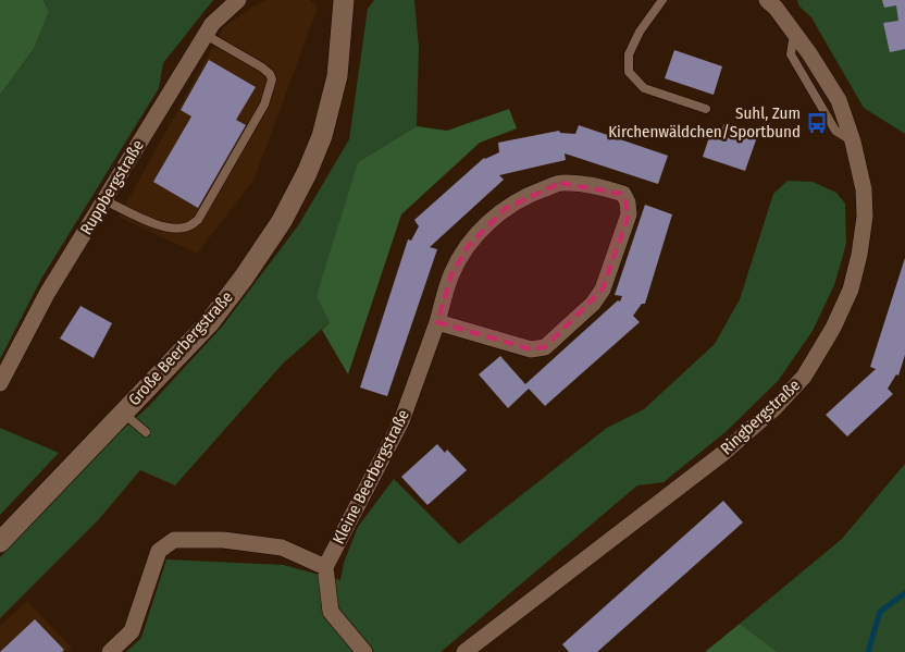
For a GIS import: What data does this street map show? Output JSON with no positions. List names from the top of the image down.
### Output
{
  "streets": {
    "street": [
      "Ruppbergstraße",
      "Große Beerbergstraße",
      "Ringbergstraße",
      "Kleine Beerbergstraße"
    ]
  },
  "places": {
    "bus stop": ["Suhl, Zum Kirchenwäldchen/Sportbund"]
  }
}
